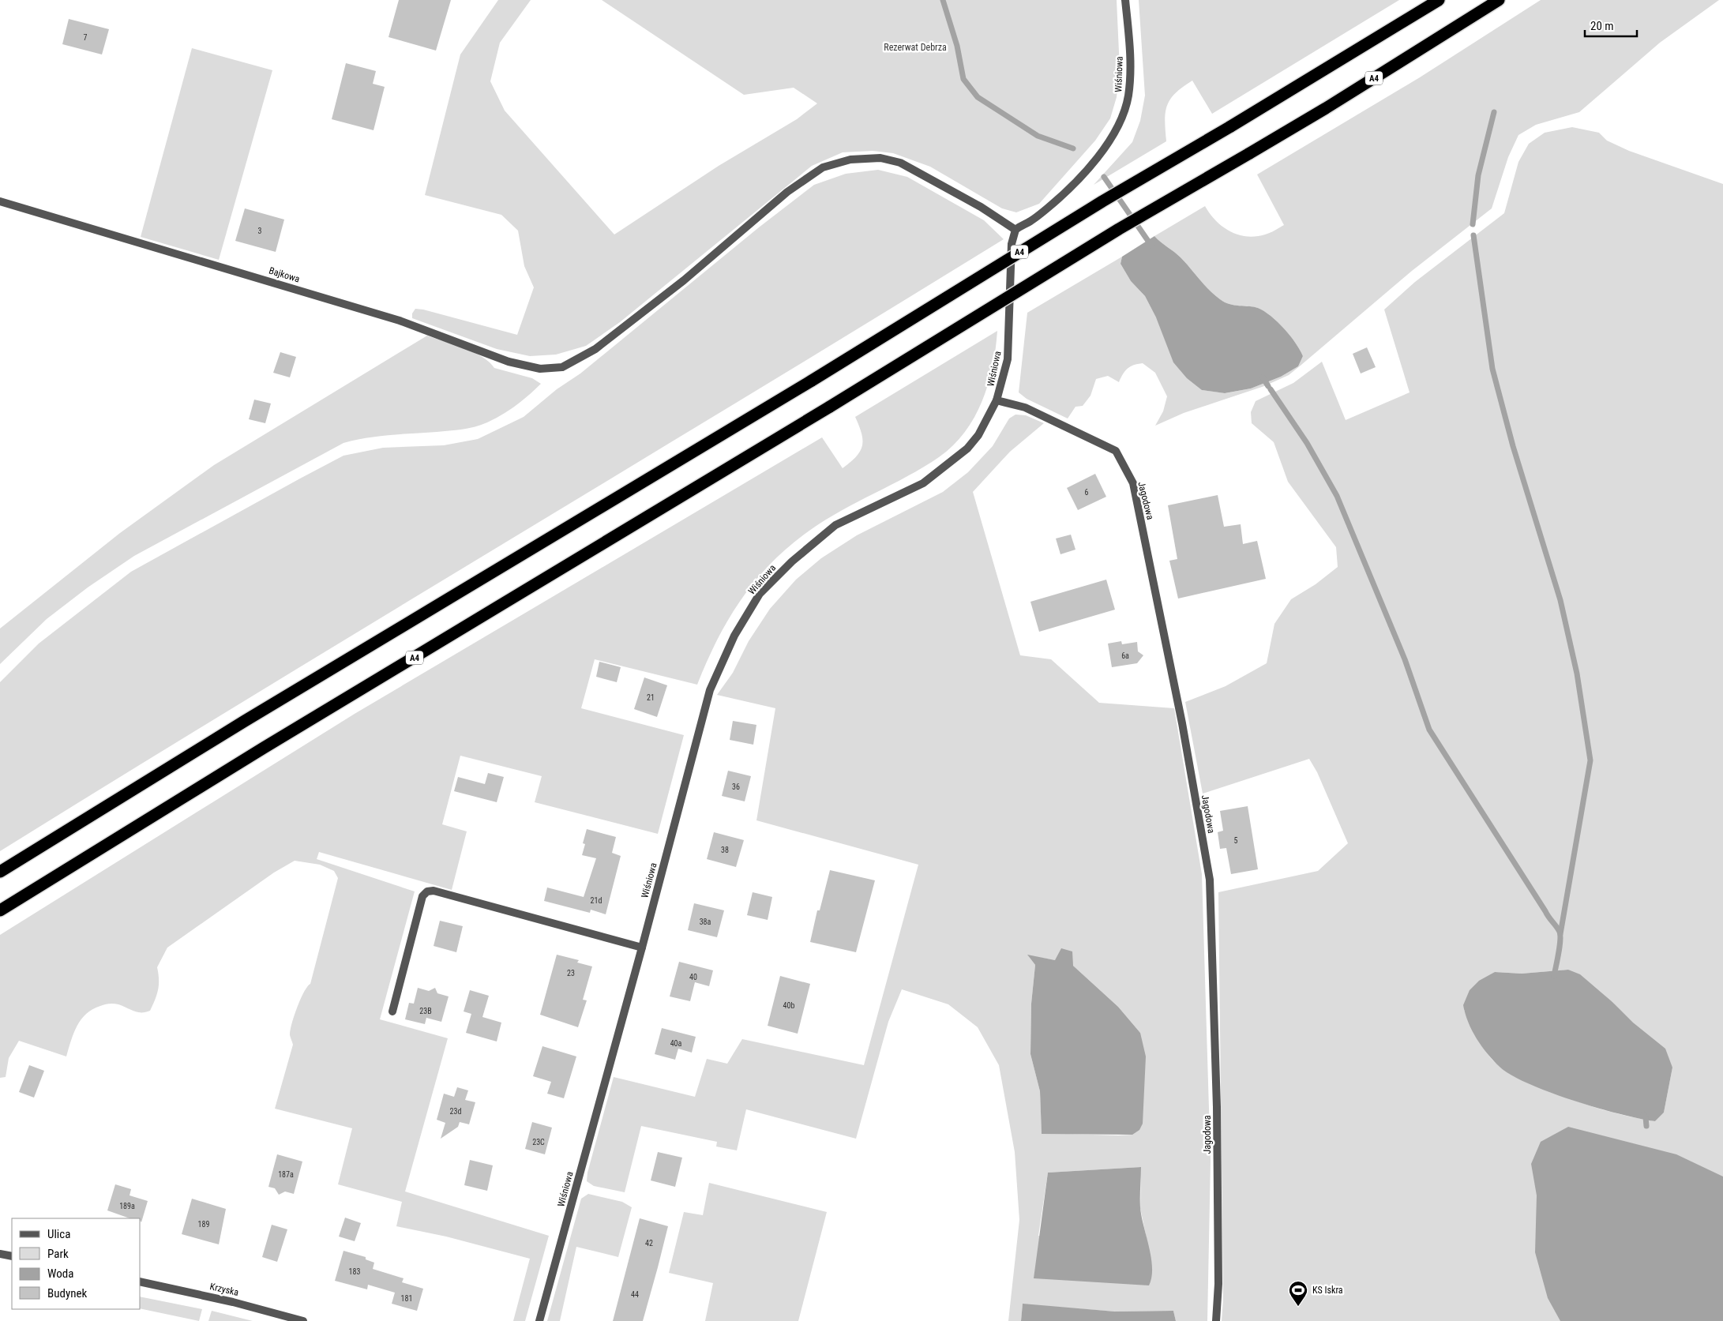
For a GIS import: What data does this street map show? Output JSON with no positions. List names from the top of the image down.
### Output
{
  "streets": {
    "highway": ["A4"],
    "street": [
      "Wiśniowa",
      "Bajkowa",
      "Jagodowa",
      "Krzyska"
    ]
  },
  "crossings": [
    ["Wiśniowa", "Bajkowa"],
    ["Wiśniowa", "Jagodowa"]
  ],
  "parks": ["Rezerwat Debrza"],
  "places": {
    "sports": ["KS Iskra"]
  },
  "house_numbers": [
    "7",
    "3",
    "6",
    "6a",
    "21",
    "36",
    "5",
    "38",
    "21d",
    "38a",
    "23",
    "40",
    "40b",
    "23B",
    "40a",
    "23d",
    "23C",
    "187a",
    "189a",
    "189",
    "42",
    "183",
    "44",
    "181"
  ],
  "legend": [
    "Ulica",
    "Park",
    "Woda",
    "Budynek"
  ],
  "scale_bar": "20 m"
}
